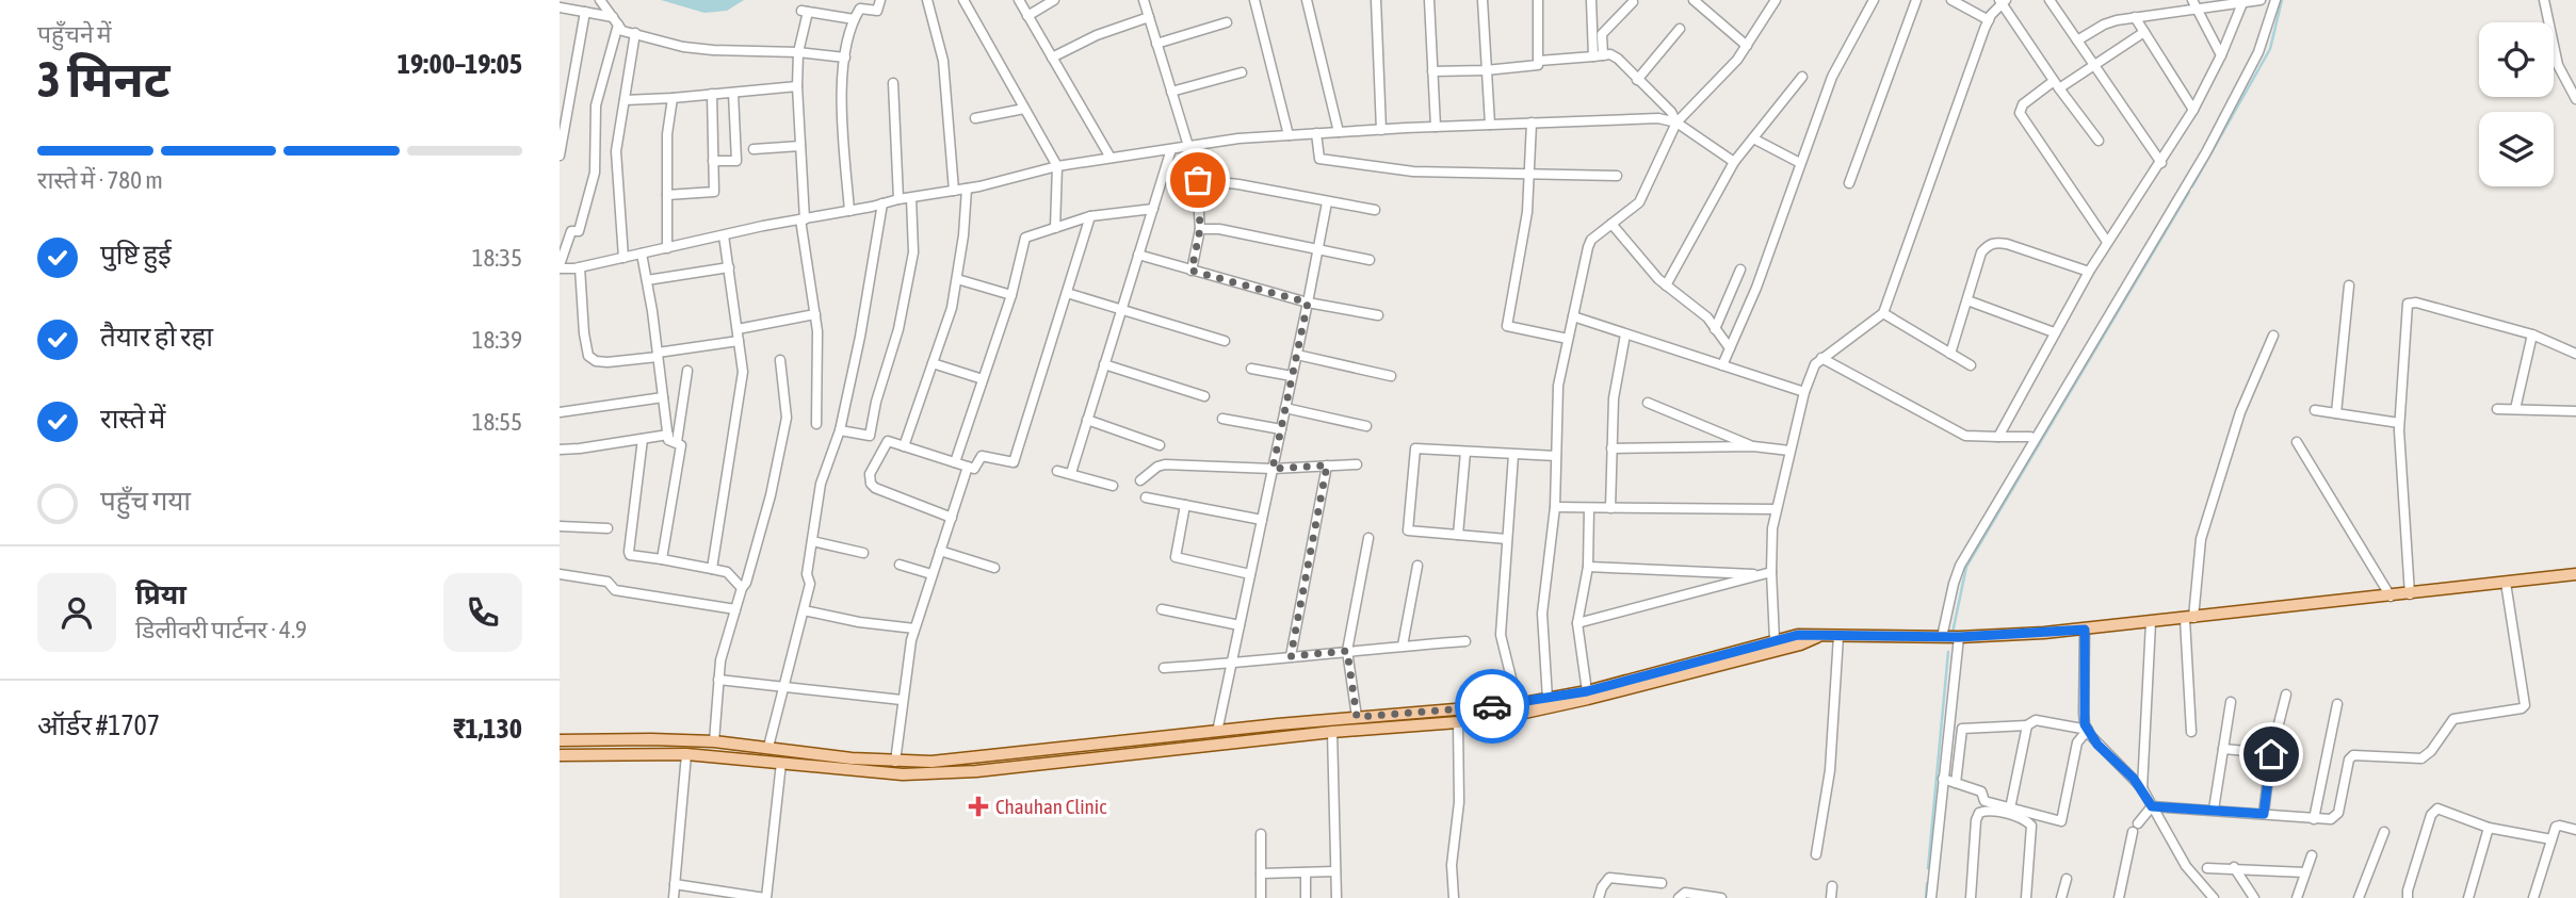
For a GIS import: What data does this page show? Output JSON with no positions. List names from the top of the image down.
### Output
{
  "places": {
    "health": ["Chauhan Clinic"]
  },
  "page": {
    "heading": ["3 मिनट", "पहुँचने में", "19:00–19:05"],
    "panel": [
      "प्रिया",
      "डिलीवरी पार्टनर · 4.9",
      "ऑर्डर #1707",
      "₹1,130"
    ],
    "bar": "रास्ते में · 780 m",
    "list": [
      ["पुष्टि हुई", "18:35"],
      ["तैयार हो रहा", "18:39"],
      ["रास्ते में", "18:55"],
      "पहुँच गया"
    ]
  }
}
